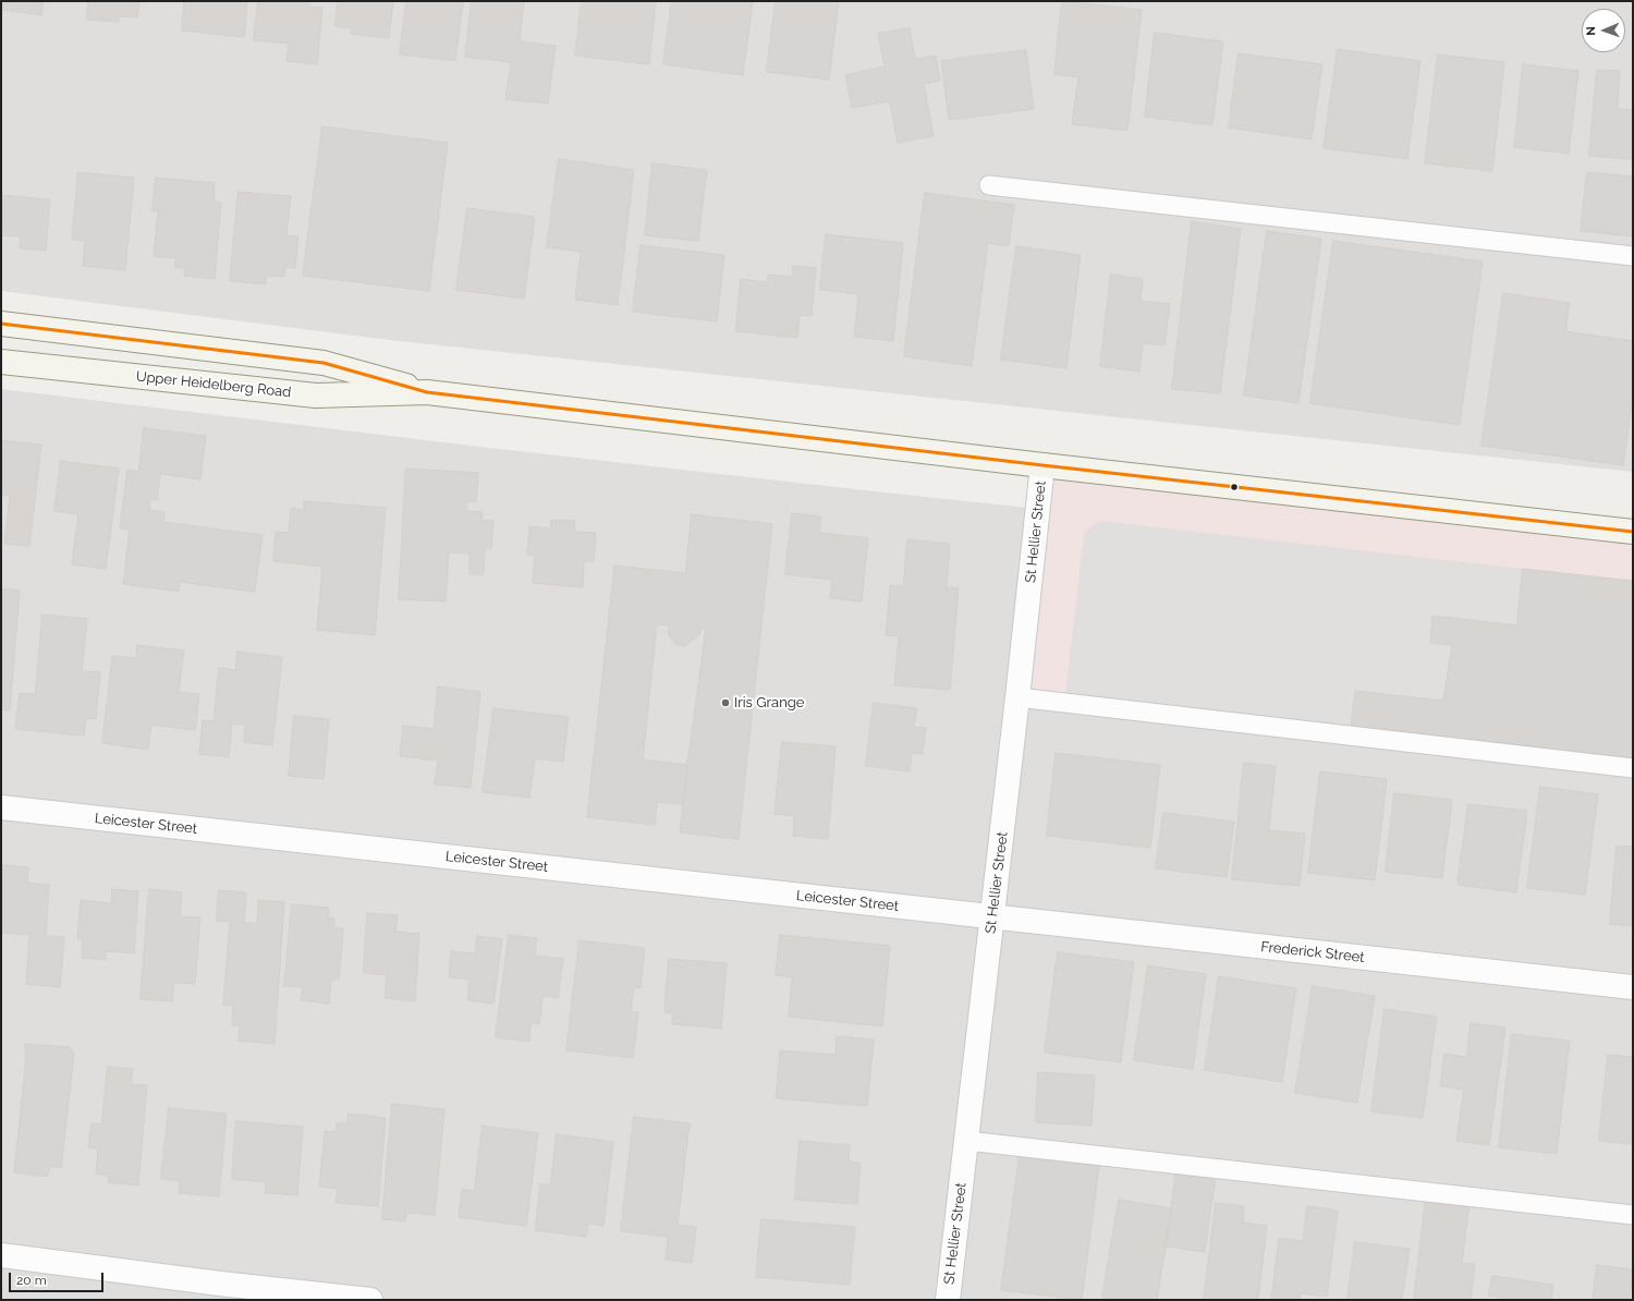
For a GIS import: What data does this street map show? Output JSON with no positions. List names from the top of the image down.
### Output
{
  "streets": {
    "main road": ["Upper Heidelberg Road"],
    "street": ["St Hellier Street", "Leicester Street", "Frederick Street"]
  },
  "crossings": [
    ["Upper Heidelberg Road", "St Hellier Street"],
    ["St Hellier Street", "Leicester Street"],
    ["St Hellier Street", "Frederick Street"],
    ["Leicester Street", "Frederick Street"]
  ],
  "places": ["Iris Grange"],
  "scale_bar": "20 m",
  "north": "left"
}
